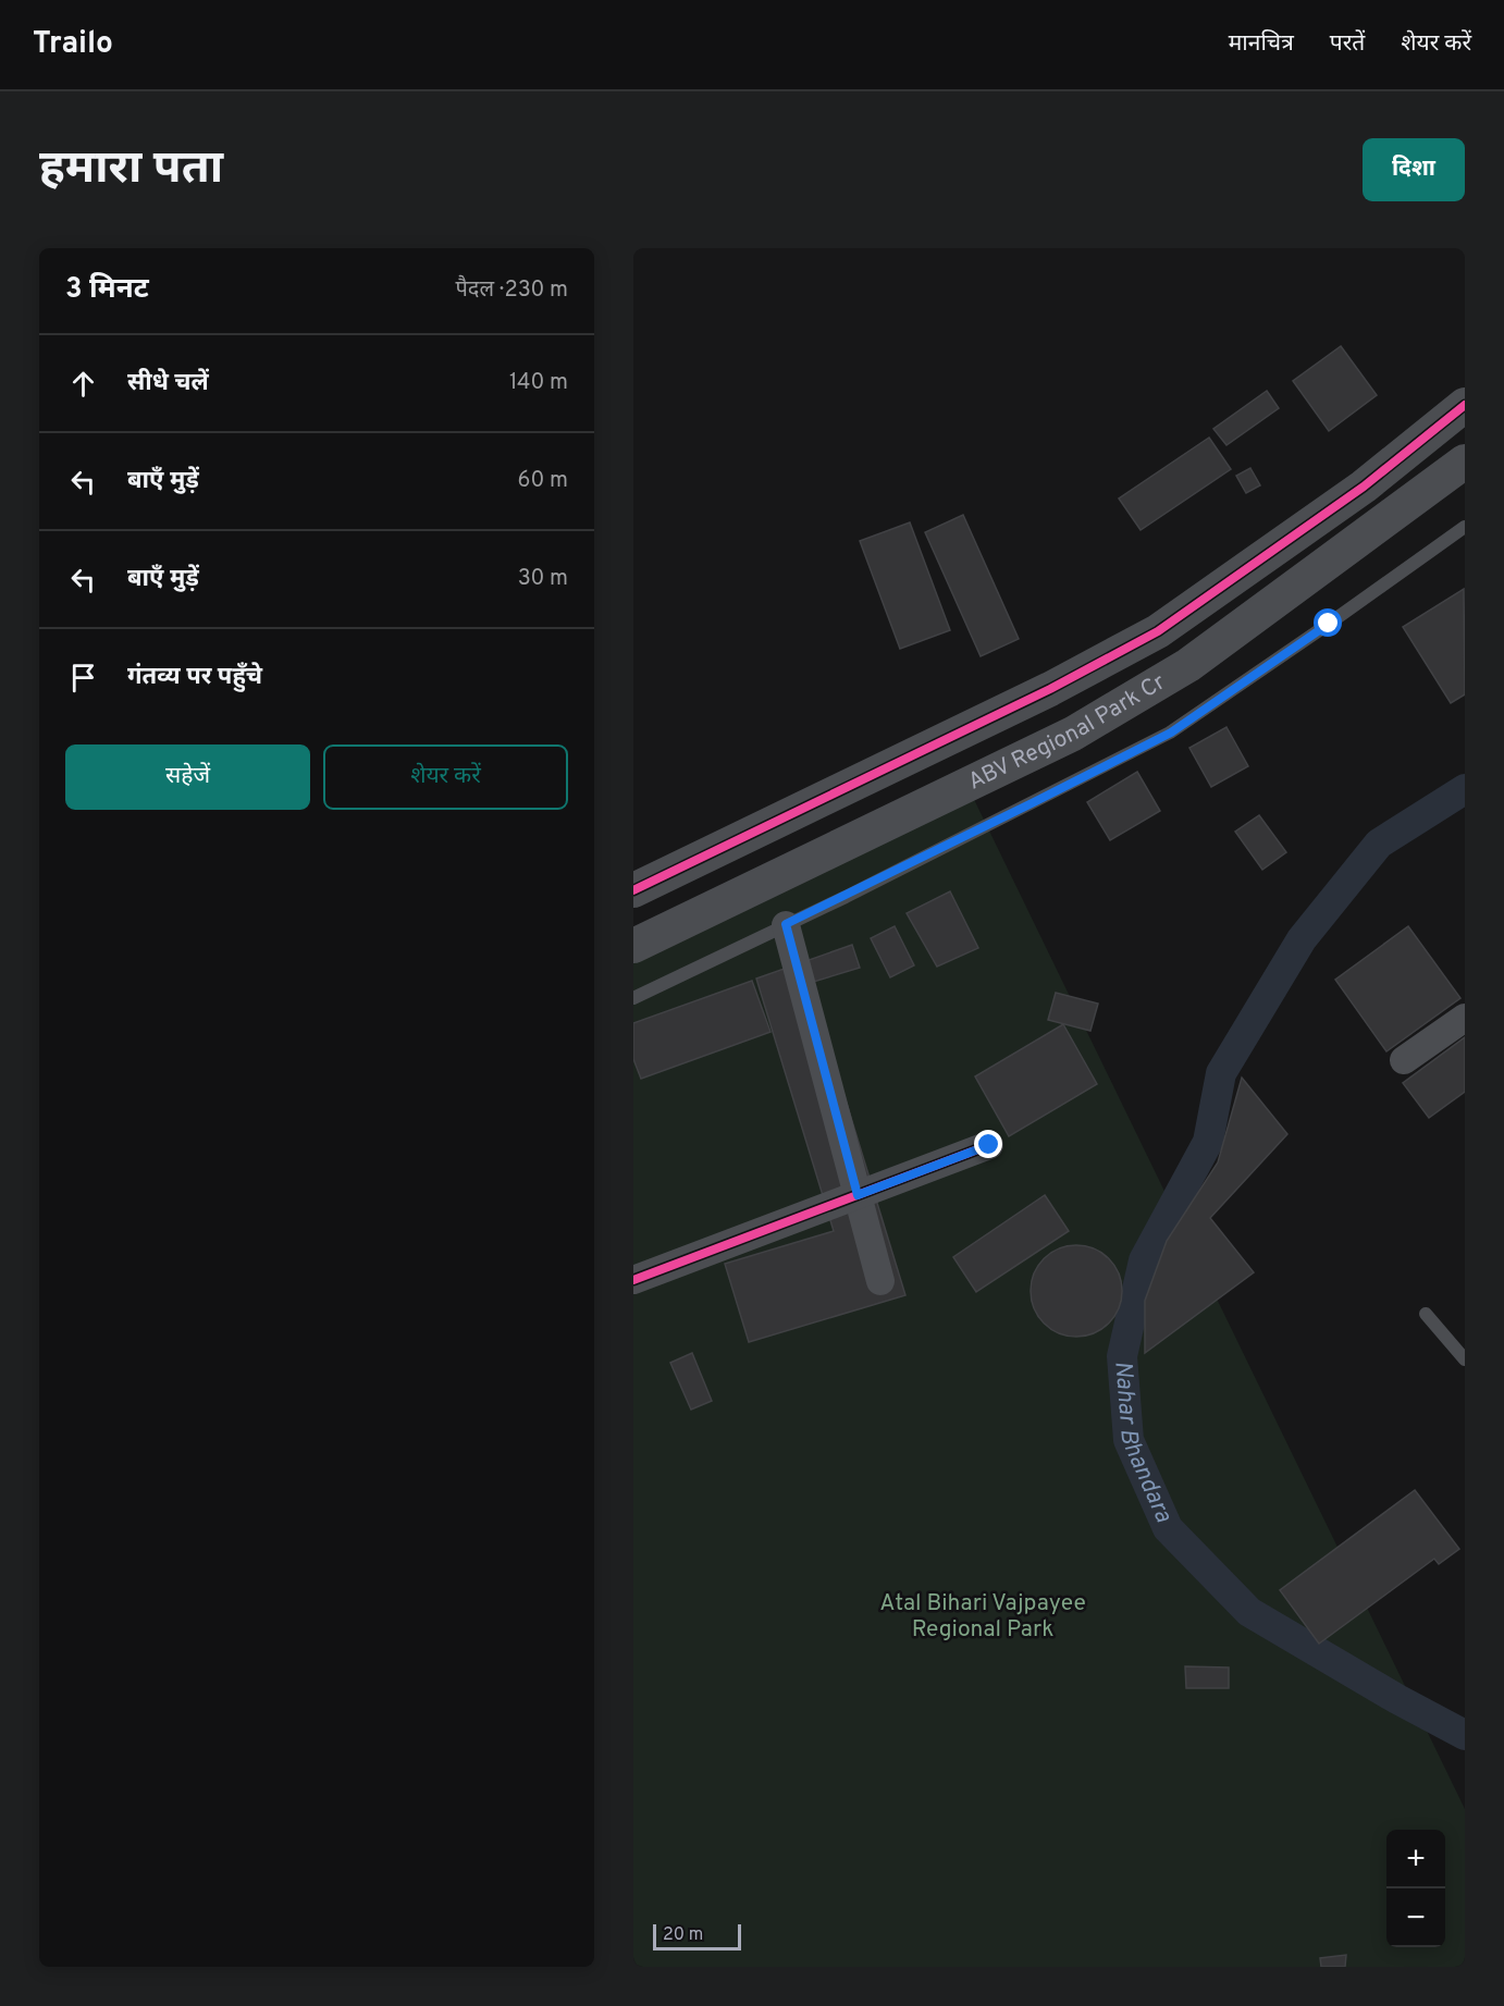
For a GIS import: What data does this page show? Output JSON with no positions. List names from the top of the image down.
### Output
{
  "streets": {
    "street": ["ABV Regional Park Cr"]
  },
  "water": ["Nahar Bhandara"],
  "parks": ["Atal Bihari Vajpayee Regional Park"],
  "scale_bar": "20 m",
  "page": {
    "header": "Trailo",
    "nav": ["मानचित्र", "परतें", "शेयर करें"],
    "buttons": [
      "दिशा",
      ["सहेजें", "शेयर करें"]
    ],
    "title": "हमारा पता",
    "heading": ["3 मिनट", "पैदल · 230 m"],
    "list": [
      ["सीधे चलें", "140 m"],
      ["बाएँ मुड़ें", "60 m"],
      ["बाएँ मुड़ें", "30 m"],
      "गंतव्य पर पहुँचे"
    ],
    "map_buttons": ["+", "−"],
    "scale": "20 m"
  }
}
